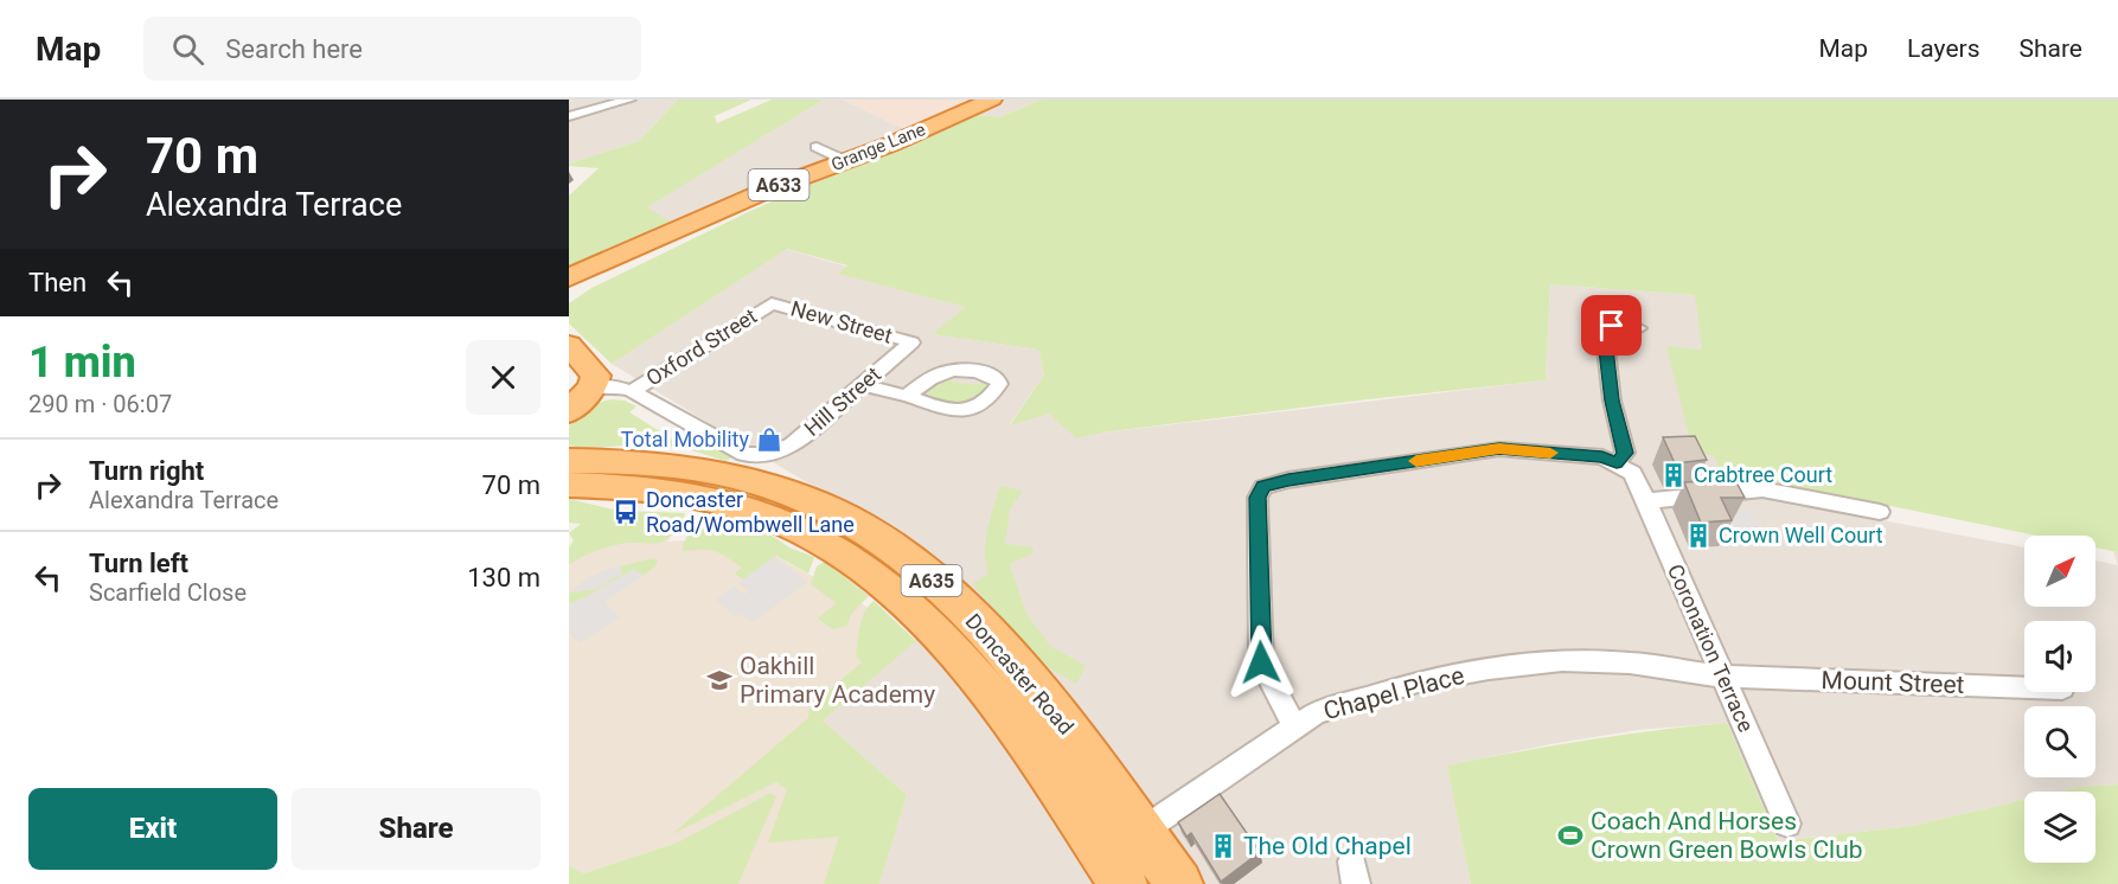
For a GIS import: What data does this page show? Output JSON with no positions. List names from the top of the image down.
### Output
{
  "streets": {
    "highway": [
      "Grange Lane",
      "A633",
      "A635",
      "Doncaster Road"
    ],
    "street": [
      "New Street",
      "Oxford Street",
      "Hill Street",
      "Coronation Terrace",
      "Mount Street",
      "Chapel Place"
    ]
  },
  "crossings": [
    ["Grange Lane", "A633"],
    ["New Street", "Oxford Street"],
    ["New Street", "Hill Street"],
    ["Oxford Street", "Hill Street"],
    ["Coronation Terrace", "Mount Street"],
    ["Coronation Terrace", "Chapel Place"],
    ["Doncaster Road", "Chapel Place"],
    ["Mount Street", "Chapel Place"]
  ],
  "places": {
    "shop": ["Total Mobility"],
    "building": ["Crabtree Court", "Crown Well Court", "The Old Chapel"],
    "bus stop": ["Doncaster Road/Wombwell Lane"],
    "school or university": ["Oakhill Primary Academy"],
    "sports": ["Coach And Horses Crown Green Bowls Club"]
  },
  "north": "top right",
  "page": {
    "header": "Map",
    "search": "Search here",
    "nav": ["Map", "Layers", "Share"],
    "turn": ["70 m", "Alexandra Terrace"],
    "then": "Then",
    "heading": ["1 min", "290 m · 06:07"],
    "list": [
      {
        "name": "Turn right",
        "note": "Alexandra Terrace",
        "value": "70 m"
      },
      {
        "name": "Turn left",
        "note": "Scarfield Close",
        "value": "130 m"
      }
    ],
    "buttons": ["Exit", "Share"]
  }
}
